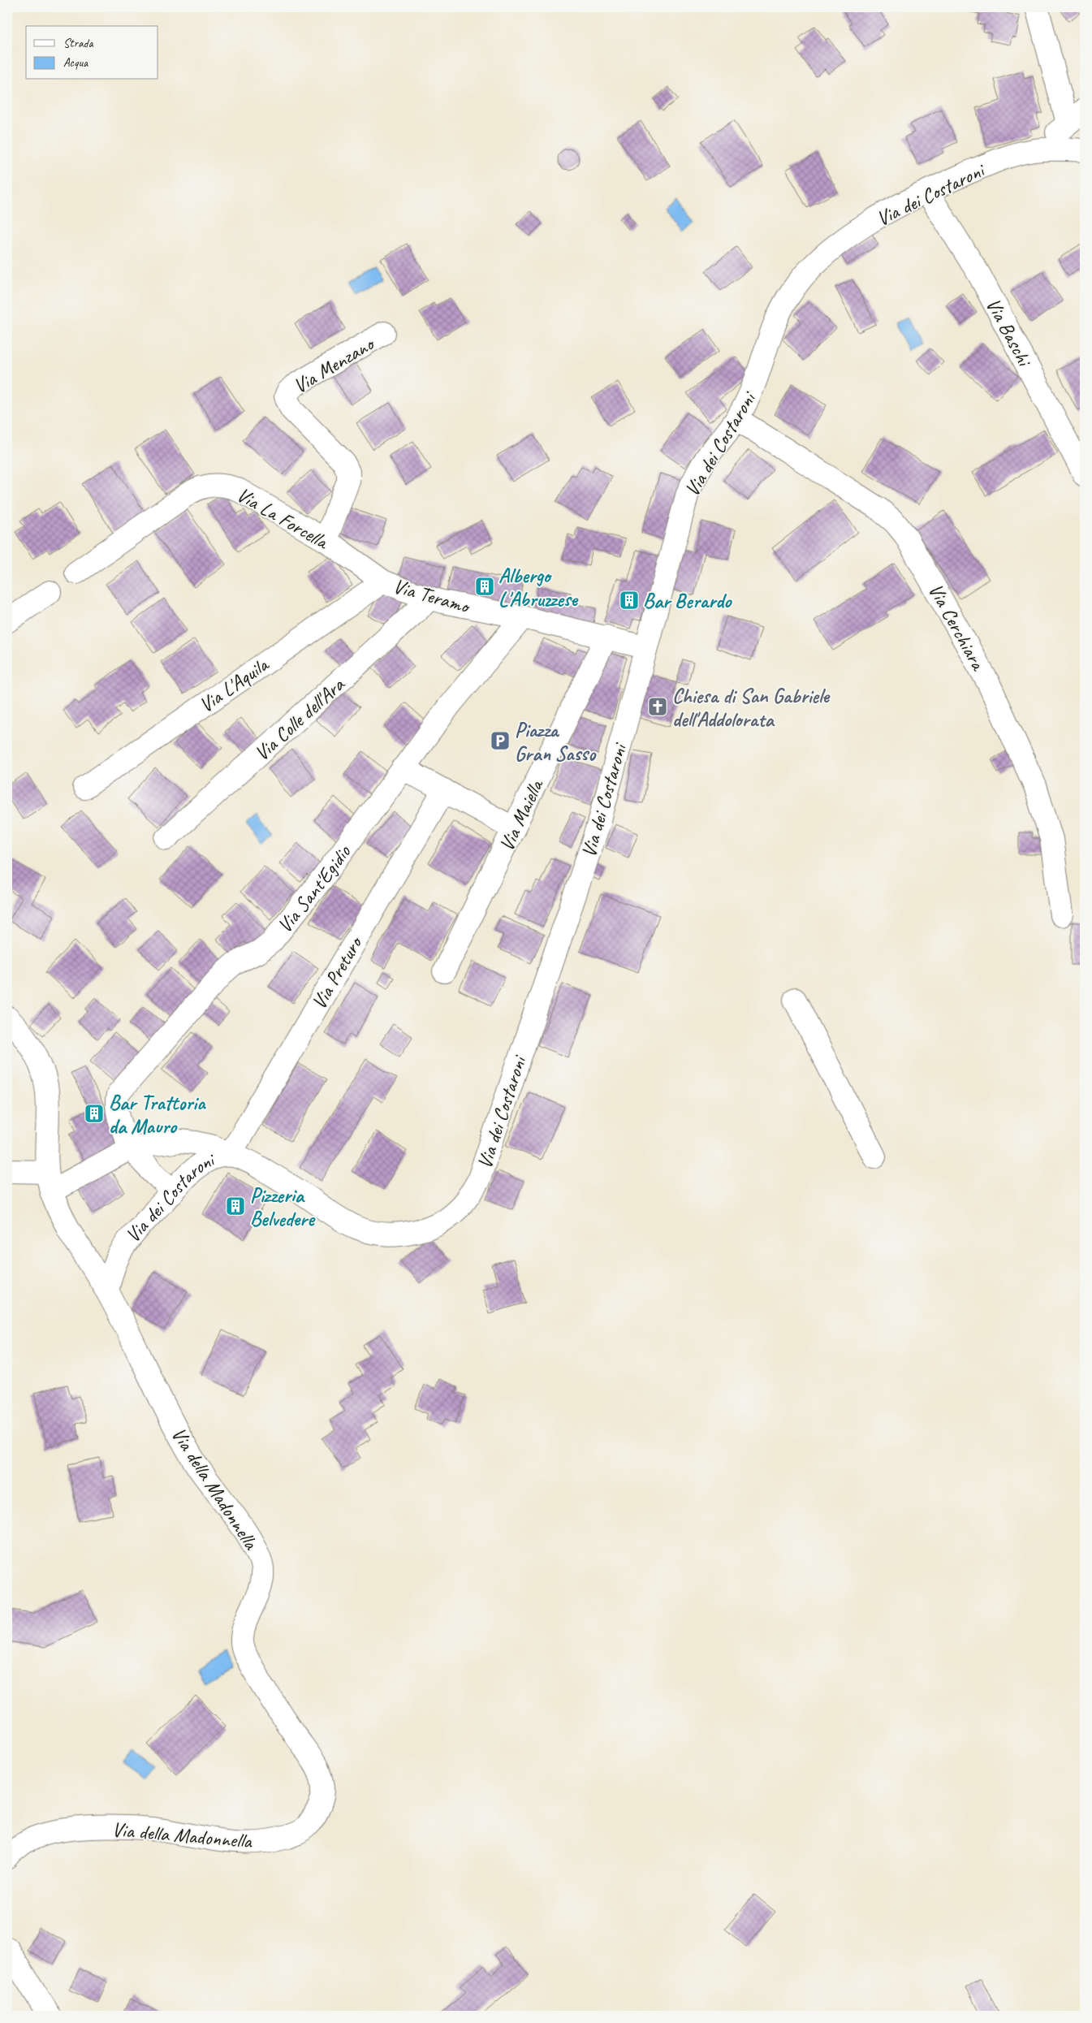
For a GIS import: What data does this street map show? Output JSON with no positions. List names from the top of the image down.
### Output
{
  "streets": {
    "street": [
      "Via dei Costaroni",
      "Via Baschi",
      "Via Menzano",
      "Via La Forcella",
      "Via Teramo",
      "Via Cerchiara",
      "Via L'Aquila",
      "Via Colle dell'Ara",
      "Via Maiella",
      "Via Sant'Egidio",
      "Via Preturo",
      "Via della Madonnella"
    ]
  },
  "crossings": [
    ["Via dei Costaroni", "Via Baschi"],
    ["Via dei Costaroni", "Via Teramo"],
    ["Via dei Costaroni", "Via Cerchiara"],
    ["Via dei Costaroni", "Via Sant'Egidio"],
    ["Via dei Costaroni", "Via Preturo"],
    ["Via dei Costaroni", "Via della Madonnella"],
    ["Via Menzano", "Via La Forcella"],
    ["Via La Forcella", "Via Teramo"],
    ["Via La Forcella", "Via L'Aquila"],
    ["Via Teramo", "Via L'Aquila"],
    ["Via Teramo", "Via Colle dell'Ara"],
    ["Via Teramo", "Via Maiella"],
    ["Via Teramo", "Via Sant'Egidio"]
  ],
  "places": {
    "building": [
      "Albergo L'Abruzzese",
      "Bar Berardo",
      "Bar Trattoria da Mauro",
      "Pizzeria Belvedere"
    ],
    "church": ["Chiesa di San Gabriele dell'Addolorata"],
    "parking": ["Piazza Gran Sasso"]
  },
  "legend": ["Strada", "Acqua"]
}
